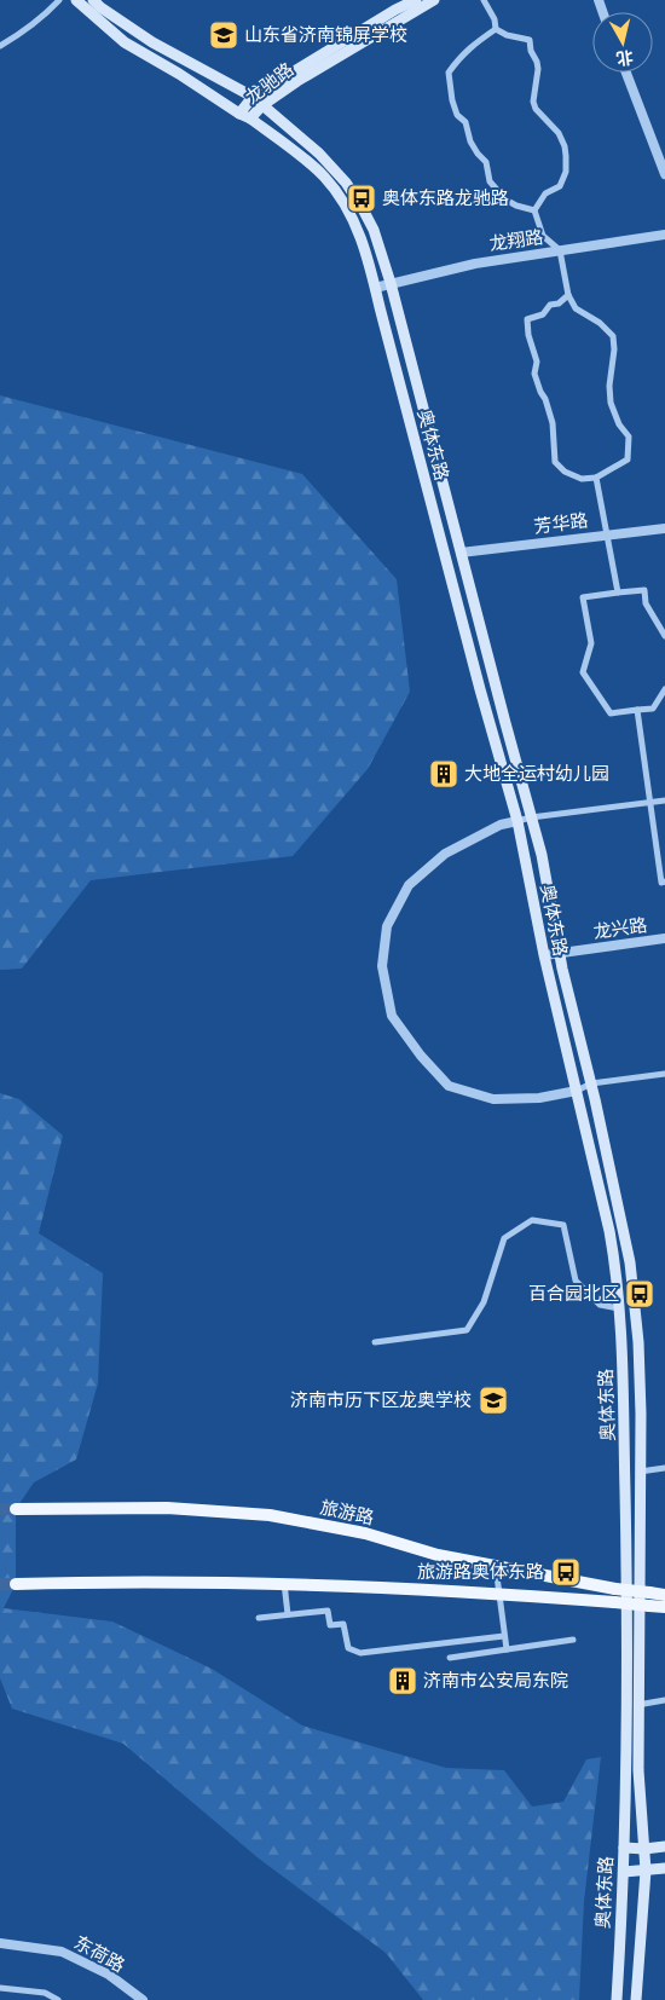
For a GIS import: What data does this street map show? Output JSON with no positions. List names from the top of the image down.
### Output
{
  "streets": {
    "main road": ["龙驰路", "奥体东路", "旅游路"],
    "street": [
      "龙翔路",
      "芳华路",
      "龙兴路",
      "东荷路"
    ]
  },
  "crossings": [
    ["龙驰路", "奥体东路"],
    ["龙翔路", "奥体东路"],
    ["奥体东路", "龙兴路"]
  ],
  "places": {
    "school or university": ["山东省济南锦屏学校", "济南市历下区龙奥学校"],
    "bus stop": ["奥体东路龙驰路", "百合园北区", "旅游路奥体东路"],
    "building": ["大地全运村幼儿园", "济南市公安局东院"]
  },
  "north": "bottom"
}
